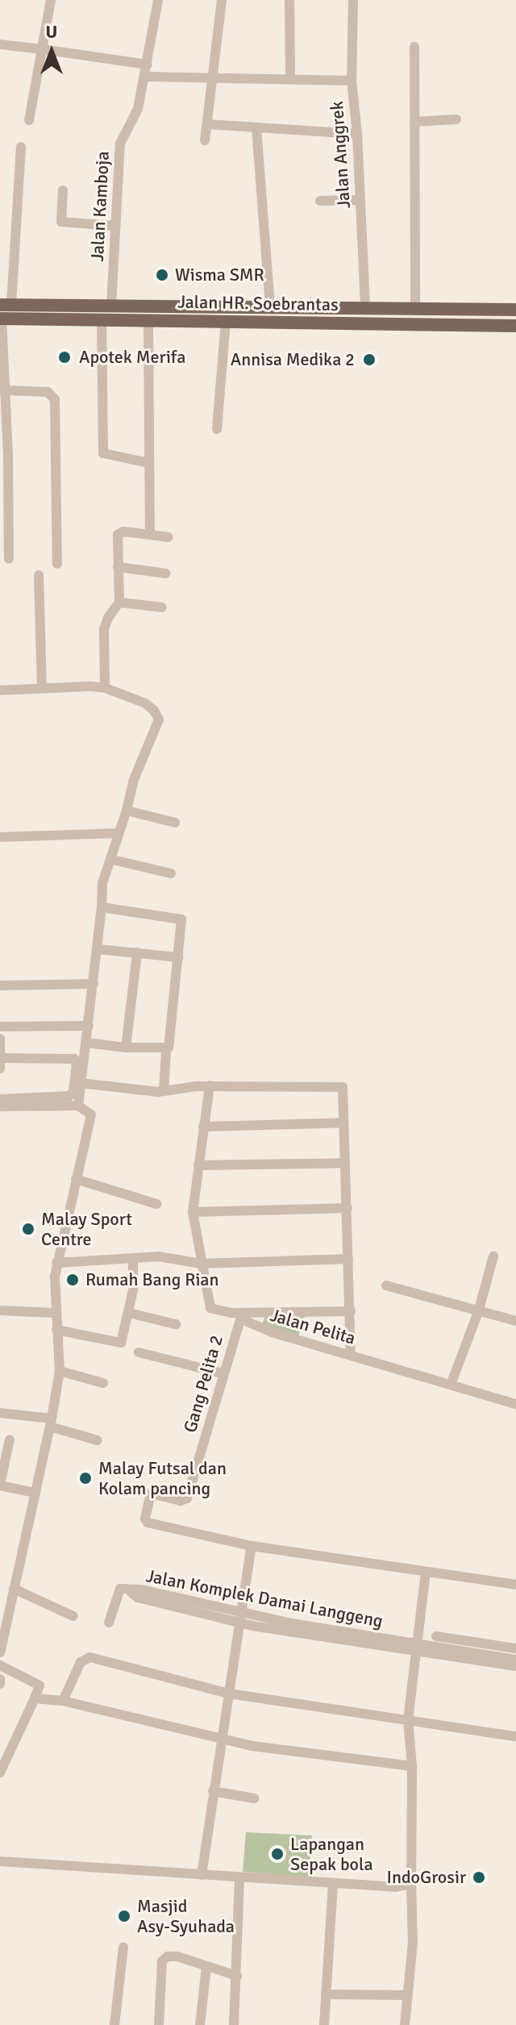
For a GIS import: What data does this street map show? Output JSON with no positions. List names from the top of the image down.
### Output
{
  "streets": {
    "main road": ["Jalan HR. Soebrantas"],
    "street": [
      "Jalan Anggrek",
      "Jalan Kamboja",
      "Jalan Pelita",
      "Gang Pelita 2",
      "Jalan Komplek Damai Langgeng"
    ]
  },
  "crossings": [
    ["Jalan Anggrek", "Jalan HR. Soebrantas"],
    ["Jalan Kamboja", "Jalan HR. Soebrantas"],
    ["Jalan Pelita", "Gang Pelita 2"]
  ],
  "places": [
    "Wisma SMR",
    "Apotek Merifa",
    "Annisa Medika 2",
    "Malay Sport Centre",
    "Rumah Bang Rian",
    "Malay Futsal dan Kolam pancing",
    "Lapangan Sepak bola",
    "IndoGrosir",
    "Masjid Asy-Syuhada"
  ],
  "north": "top"
}
